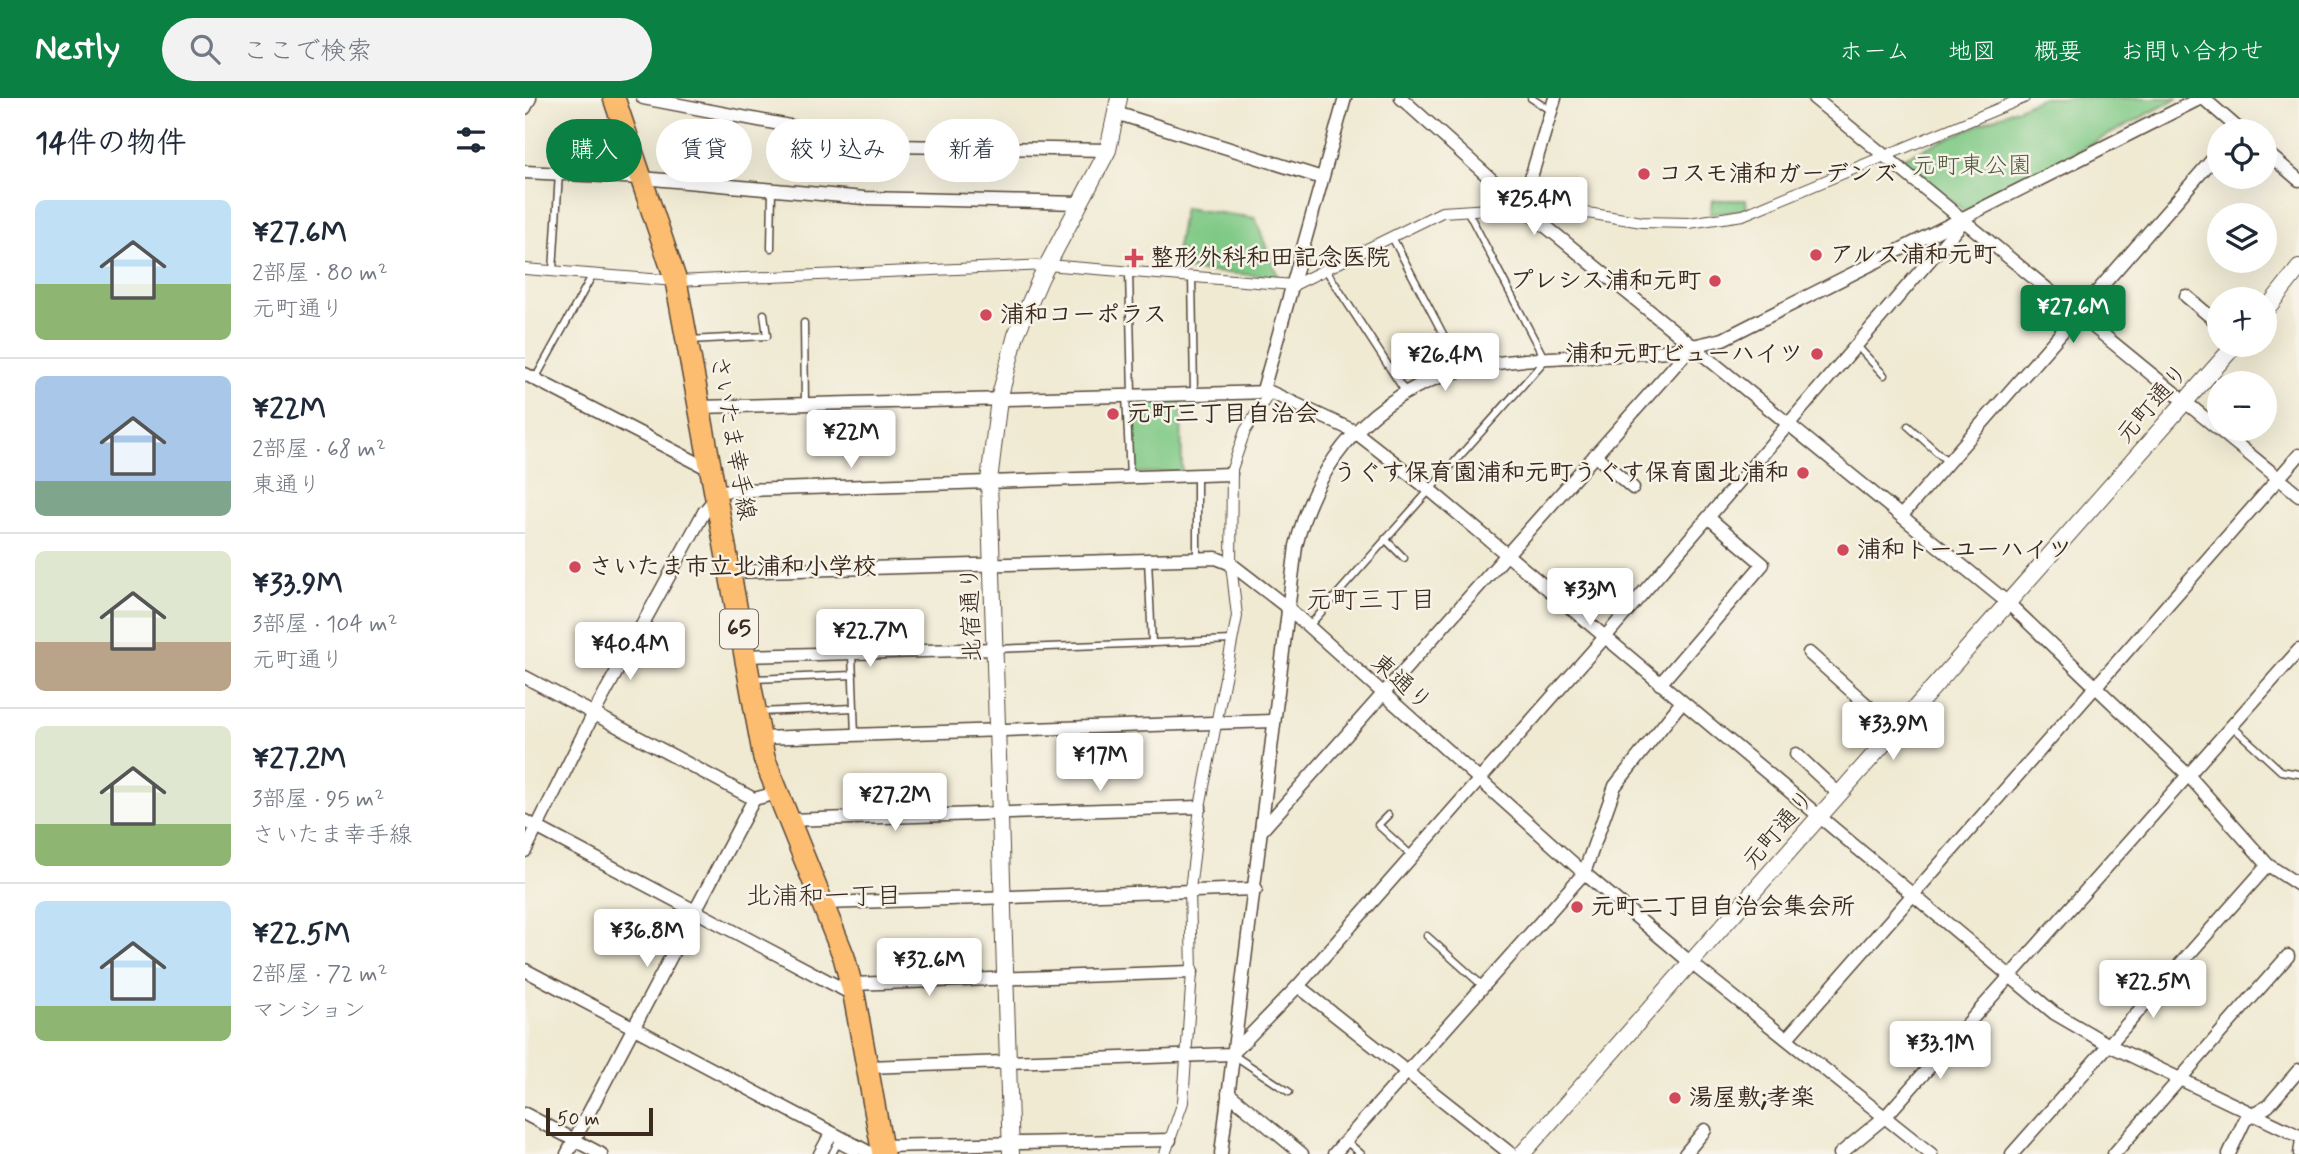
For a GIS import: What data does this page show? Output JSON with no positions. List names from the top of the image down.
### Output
{
  "streets": {
    "main road": ["さいたま幸手線", "65"],
    "street": ["元町通り", "北宿通り", "東通り"]
  },
  "crossings": [
    ["元町通り", "東通り"],
    ["さいたま幸手線", "東通り"],
    ["北宿通り", "東通り"]
  ],
  "districts": ["元町三丁目", "北浦和一丁目"],
  "parks": ["元町東公園"],
  "places": {
    "other": [
      "コスモ浦和ガーデンズ",
      "アルス浦和元町",
      "プレシス浦和元町",
      "浦和コーポラス",
      "浦和元町ビューハイツ",
      "元町三丁目自治会",
      "うぐす保育園浦和元町うぐす保育園北浦和",
      "浦和トーユーハイツ",
      "さいたま市立北浦和小学校",
      "元町二丁目自治会集会所",
      "湯屋敷;孝楽"
    ],
    "health": ["整形外科和田記念医院"]
  },
  "scale_bar": "50 m",
  "page": {
    "header": "Nestly",
    "search": "ここで検索",
    "nav": [
      "ホーム",
      "地図",
      "概要",
      "お問い合わせ"
    ],
    "heading": "14件の物件",
    "map_buttons": ["+", "−"],
    "chip": [
      "購入",
      "賃貸",
      "絞り込み",
      "新着"
    ],
    "price": [
      "¥25.4M",
      "¥27.6M",
      "¥26.4M",
      "¥22M",
      "¥33M",
      "¥22.7M",
      "¥40.4M",
      "¥33.9M",
      "¥17M",
      "¥27.2M",
      "¥36.8M",
      "¥32.6M",
      "¥22.5M",
      "¥33.1M"
    ],
    "list": [
      {
        "name": "¥27.6M",
        "note": "2部屋 · 80 m² · 元町通り"
      },
      {
        "name": "¥22M",
        "note": "2部屋 · 68 m² · 東通り"
      },
      {
        "name": "¥33.9M",
        "note": "3部屋 · 104 m² · 元町通り"
      },
      {
        "name": "¥27.2M",
        "note": "3部屋 · 95 m² · さいたま幸手線"
      },
      {
        "name": "¥22.5M",
        "note": "2部屋 · 72 m² · マンション"
      }
    ],
    "scale": "50 m"
  }
}
